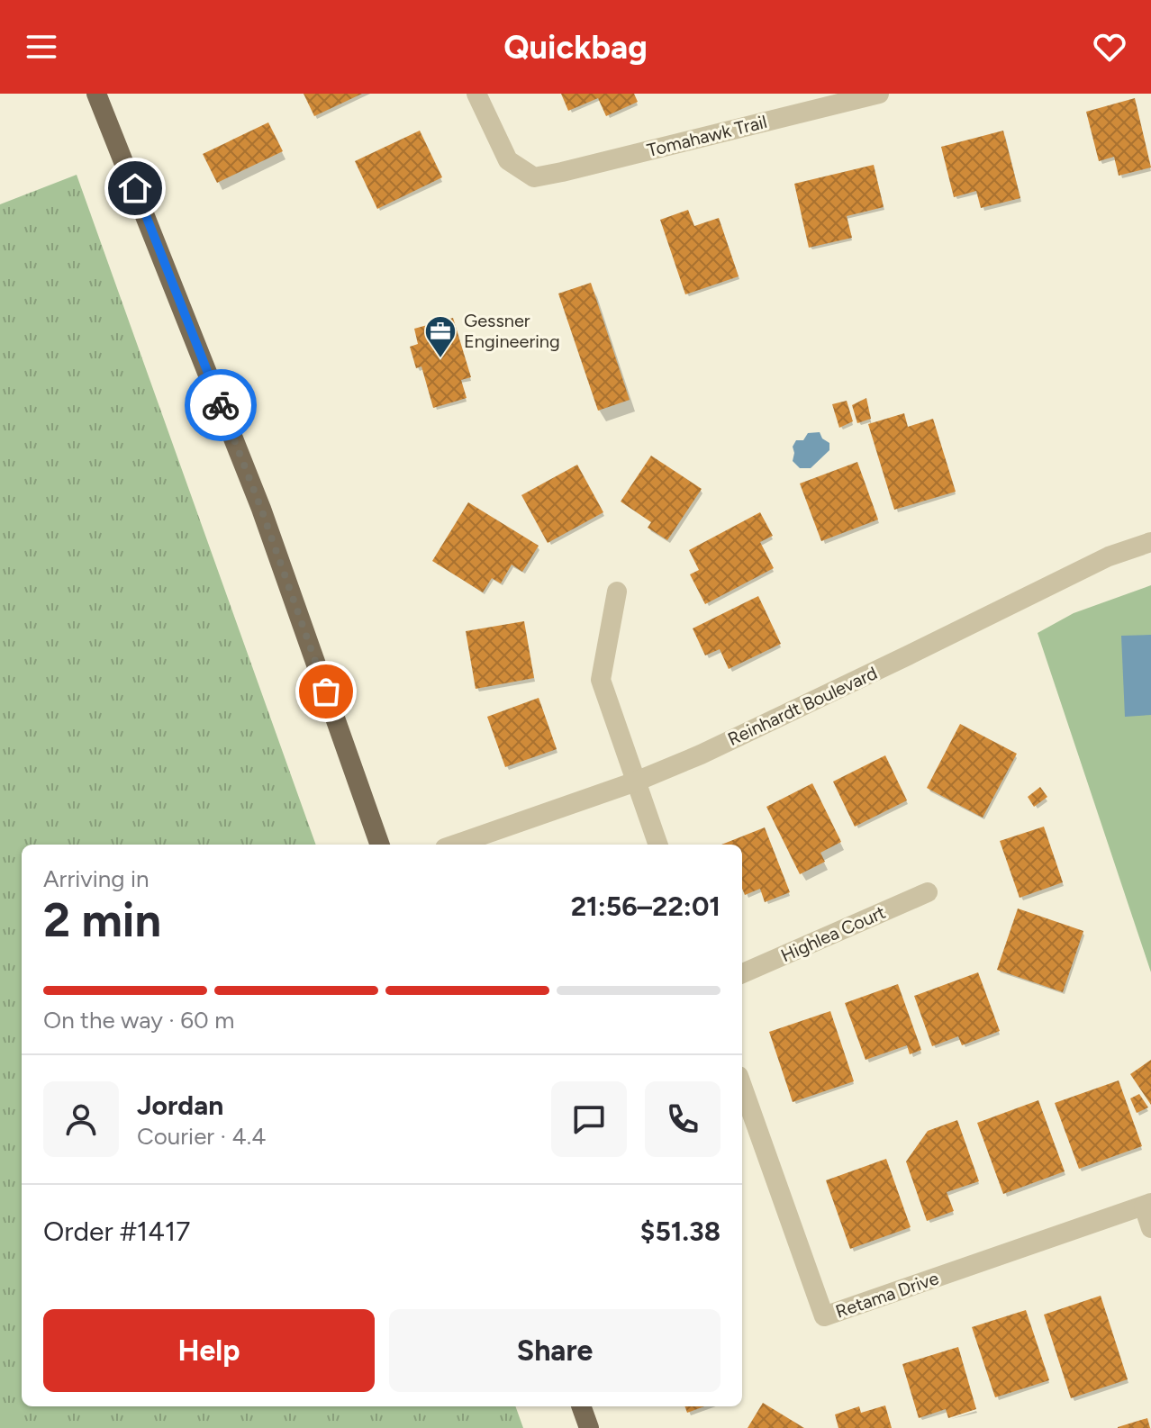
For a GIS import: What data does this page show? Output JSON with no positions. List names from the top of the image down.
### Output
{
  "streets": {
    "street": [
      "Tomahawk Trail",
      "Reinhardt Boulevard",
      "Highlea Court",
      "Retama Drive"
    ]
  },
  "places": {
    "office": ["Gessner Engineering"]
  },
  "page": {
    "header": "Quickbag",
    "heading": ["2 min", "Arriving in", "21:56–22:01"],
    "panel": [
      "Jordan",
      "Courier · 4.4",
      "Order #1417",
      "$51.38"
    ],
    "bar": "On the way · 60 m",
    "buttons": ["Help", "Share"]
  }
}
